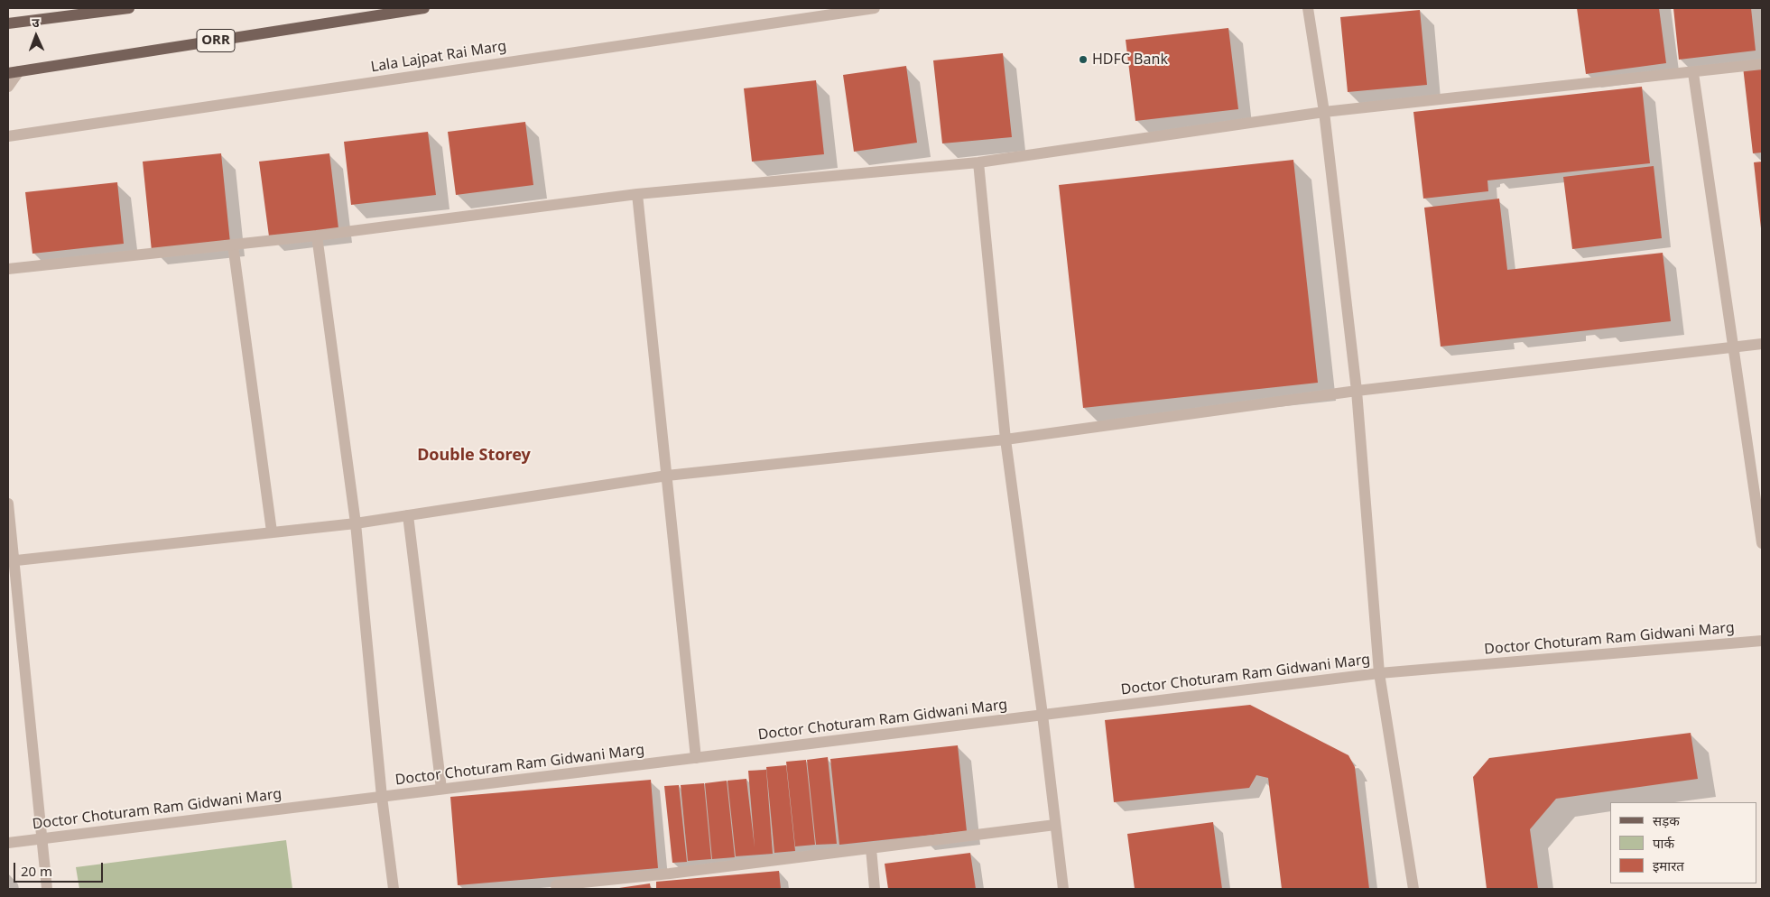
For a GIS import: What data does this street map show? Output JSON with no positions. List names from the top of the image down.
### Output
{
  "streets": {
    "main road": ["ORR"],
    "street": ["Lala Lajpat Rai Marg", "Doctor Choturam Ram Gidwani Marg"]
  },
  "districts": ["Double Storey"],
  "places": ["HDFC Bank"],
  "legend": ["सड़क", "पार्क", "इमारत"],
  "scale_bar": "20 m",
  "north": "top"
}
